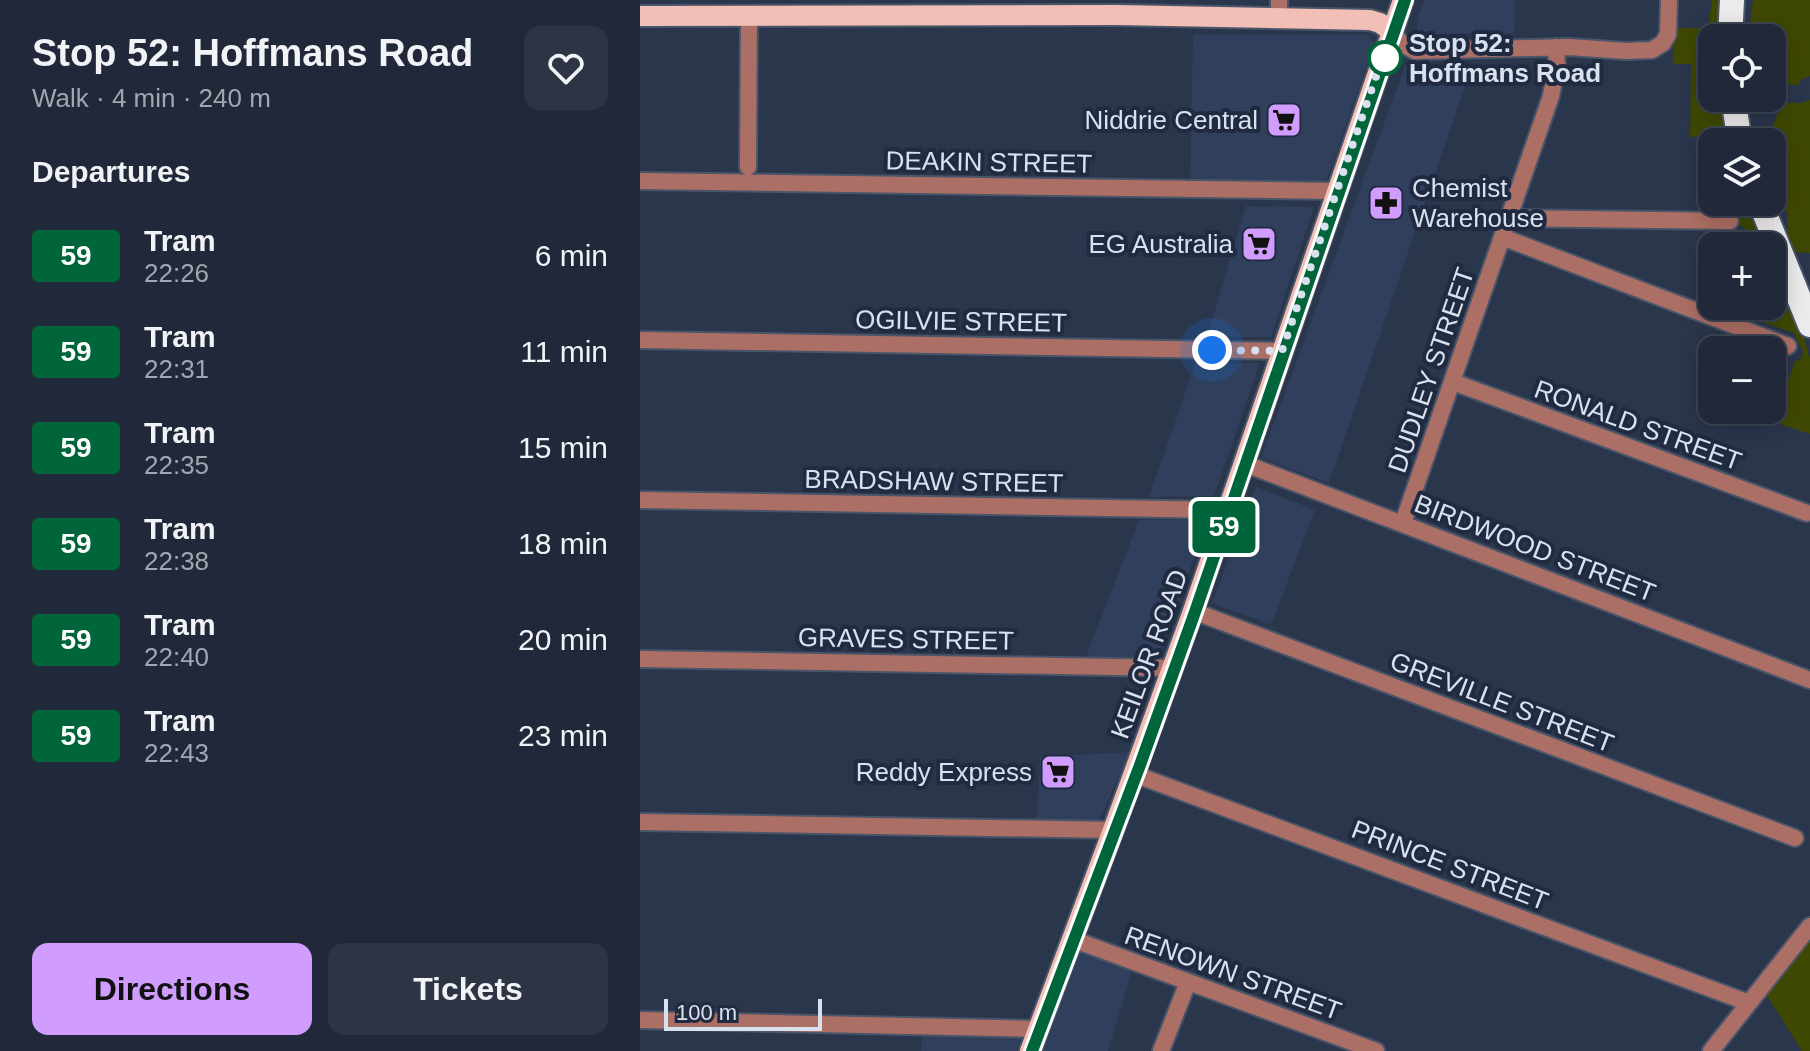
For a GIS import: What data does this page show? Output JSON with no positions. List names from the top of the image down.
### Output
{
  "streets": {
    "main road": ["KEILOR ROAD"],
    "street": [
      "DEAKIN STREET",
      "OGILVIE STREET",
      "DUDLEY STREET",
      "RONALD STREET",
      "BRADSHAW STREET",
      "BIRDWOOD STREET",
      "GRAVES STREET",
      "GREVILLE STREET",
      "PRINCE STREET",
      "RENOWN STREET"
    ]
  },
  "crossings": [
    ["DEAKIN STREET", "KEILOR ROAD"],
    ["OGILVIE STREET", "KEILOR ROAD"],
    ["DUDLEY STREET", "RONALD STREET"],
    ["DUDLEY STREET", "BIRDWOOD STREET"],
    ["BRADSHAW STREET", "KEILOR ROAD"],
    ["BIRDWOOD STREET", "KEILOR ROAD"],
    ["GRAVES STREET", "KEILOR ROAD"],
    ["KEILOR ROAD", "GREVILLE STREET"],
    ["KEILOR ROAD", "PRINCE STREET"],
    ["KEILOR ROAD", "RENOWN STREET"]
  ],
  "places": {
    "other": ["Stop 52: Hoffmans Road"],
    "supermarket": ["Niddrie Central", "EG Australia", "Reddy Express"],
    "pharmacy": ["Chemist Warehouse"]
  },
  "lines": ["tram line 59"],
  "scale_bar": "100 m",
  "page": {
    "heading": [
      ["Stop 52: Hoffmans Road", "Walk · 4 min · 240 m"],
      "Departures"
    ],
    "on_map": "59",
    "map_buttons": ["+", "−"],
    "list": [
      {
        "mark": "59",
        "name": "Tram",
        "note": "22:26",
        "value": "6 min"
      },
      {
        "mark": "59",
        "name": "Tram",
        "note": "22:31",
        "value": "11 min"
      },
      {
        "mark": "59",
        "name": "Tram",
        "note": "22:35",
        "value": "15 min"
      },
      {
        "mark": "59",
        "name": "Tram",
        "note": "22:38",
        "value": "18 min"
      },
      {
        "mark": "59",
        "name": "Tram",
        "note": "22:40",
        "value": "20 min"
      },
      {
        "mark": "59",
        "name": "Tram",
        "note": "22:43",
        "value": "23 min"
      }
    ],
    "buttons": ["Directions", "Tickets"],
    "scale": "100 m"
  }
}
